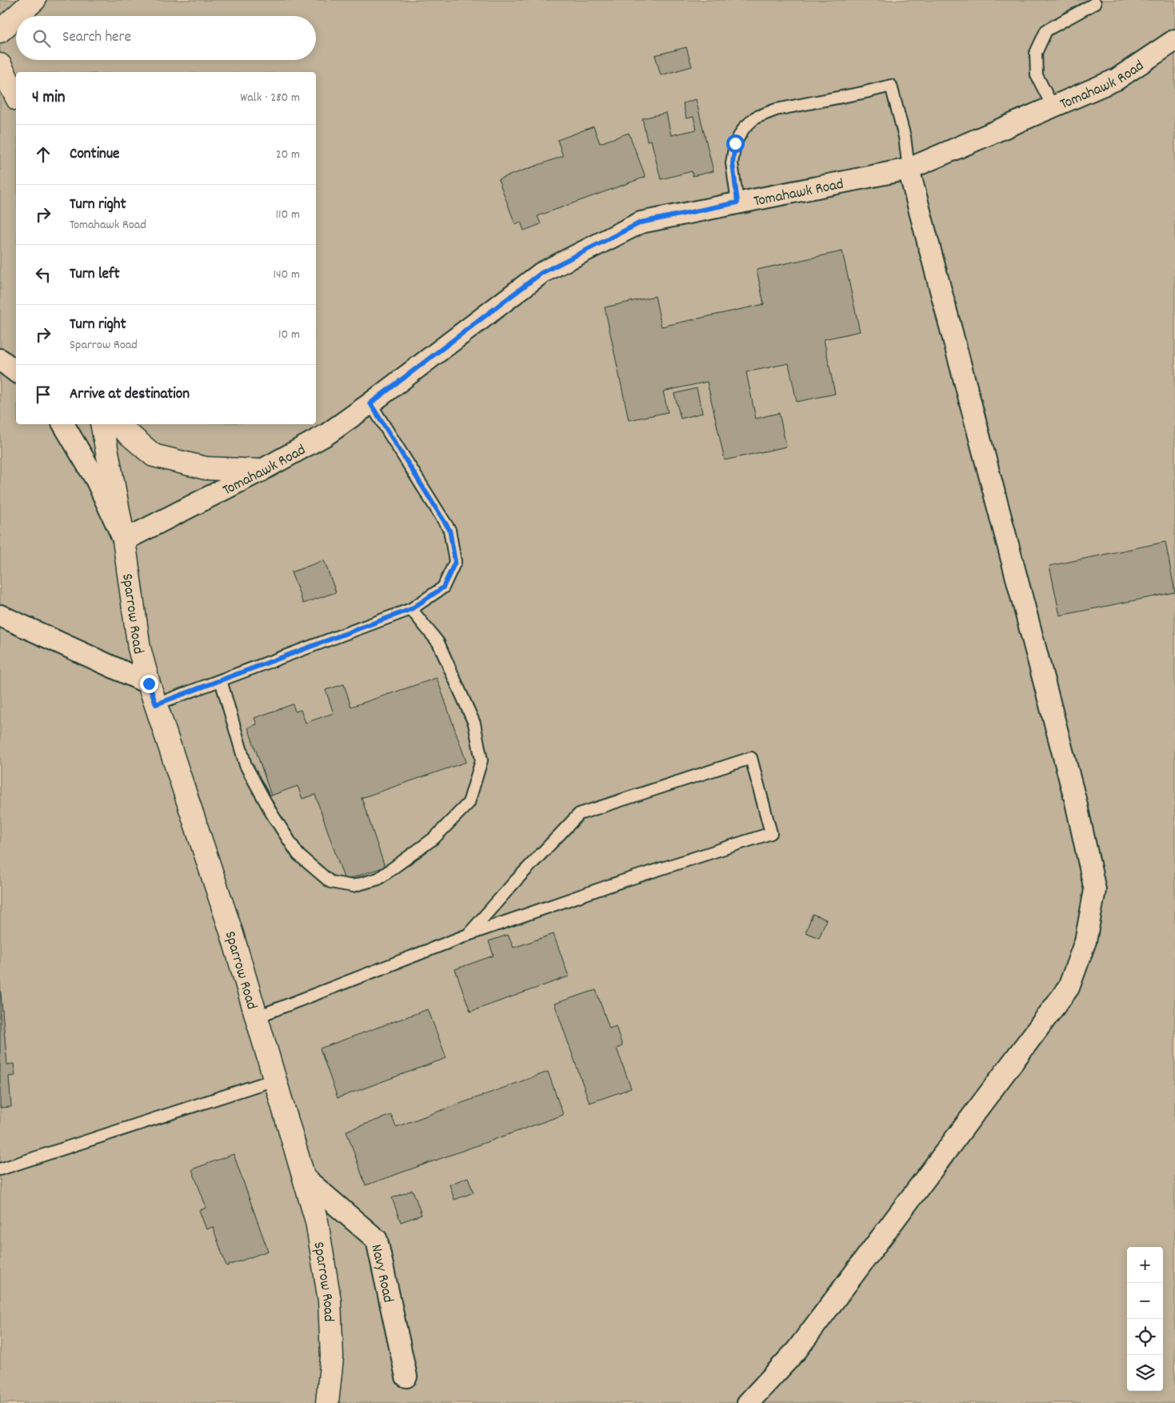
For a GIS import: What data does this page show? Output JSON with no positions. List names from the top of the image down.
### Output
{
  "streets": {
    "street": ["Tomahawk Road", "Sparrow Road", "Navy Road"]
  },
  "crossings": [
    ["Tomahawk Road", "Sparrow Road"],
    ["Sparrow Road", "Navy Road"]
  ],
  "page": {
    "search": "Search here",
    "heading": ["4 min", "Walk · 280 m"],
    "list": [
      ["Continue", "20 m"],
      ["Turn right", "Tomahawk Road", "110 m"],
      ["Turn left", "140 m"],
      ["Turn right", "Sparrow Road", "10 m"],
      "Arrive at destination"
    ],
    "map_buttons": ["+", "−"]
  }
}
